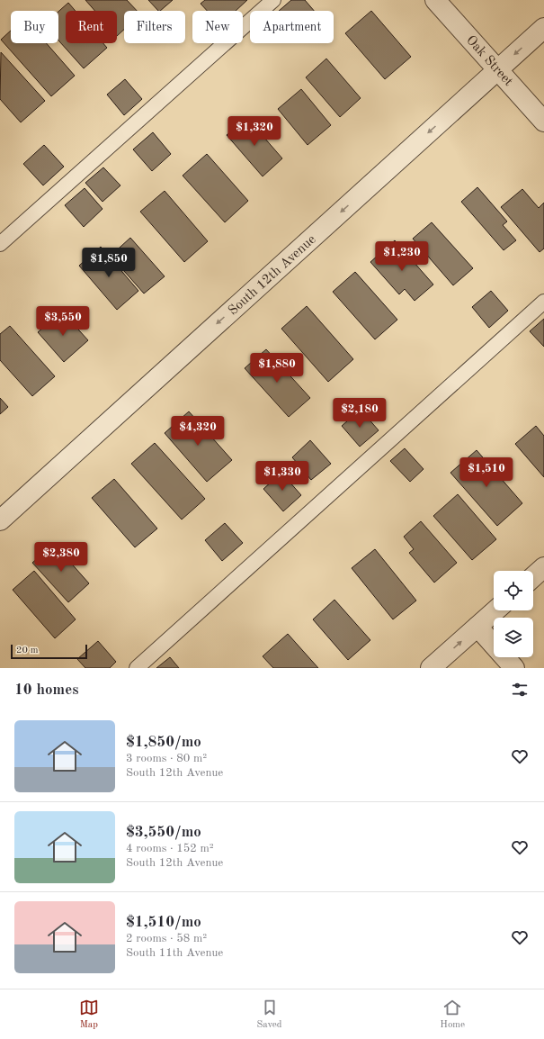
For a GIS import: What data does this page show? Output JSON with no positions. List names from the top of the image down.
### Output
{
  "streets": {
    "street": ["Oak Street", "South 12th Avenue"]
  },
  "crossings": [
    ["Oak Street", "South 12th Avenue"]
  ],
  "one_way": ["South 12th Avenue"],
  "scale_bar": "20 m",
  "page": {
    "chip": [
      "Buy",
      "Rent",
      "Filters",
      "New",
      "Apartment"
    ],
    "price": [
      "$1,320",
      "$1,230",
      "$1,850",
      "$3,550",
      "$1,880",
      "$2,180",
      "$4,320",
      "$1,510",
      "$1,330",
      "$2,380"
    ],
    "scale": "20 m",
    "heading": "10 homes",
    "list": [
      {
        "name": "$1,850/mo",
        "note": "3 rooms · 80 m² · South 12th Avenue"
      },
      {
        "name": "$3,550/mo",
        "note": "4 rooms · 152 m² · South 12th Avenue"
      },
      {
        "name": "$1,510/mo",
        "note": "2 rooms · 58 m² · South 11th Avenue"
      }
    ],
    "tabs": ["Map", "Saved", "Home"]
  }
}
